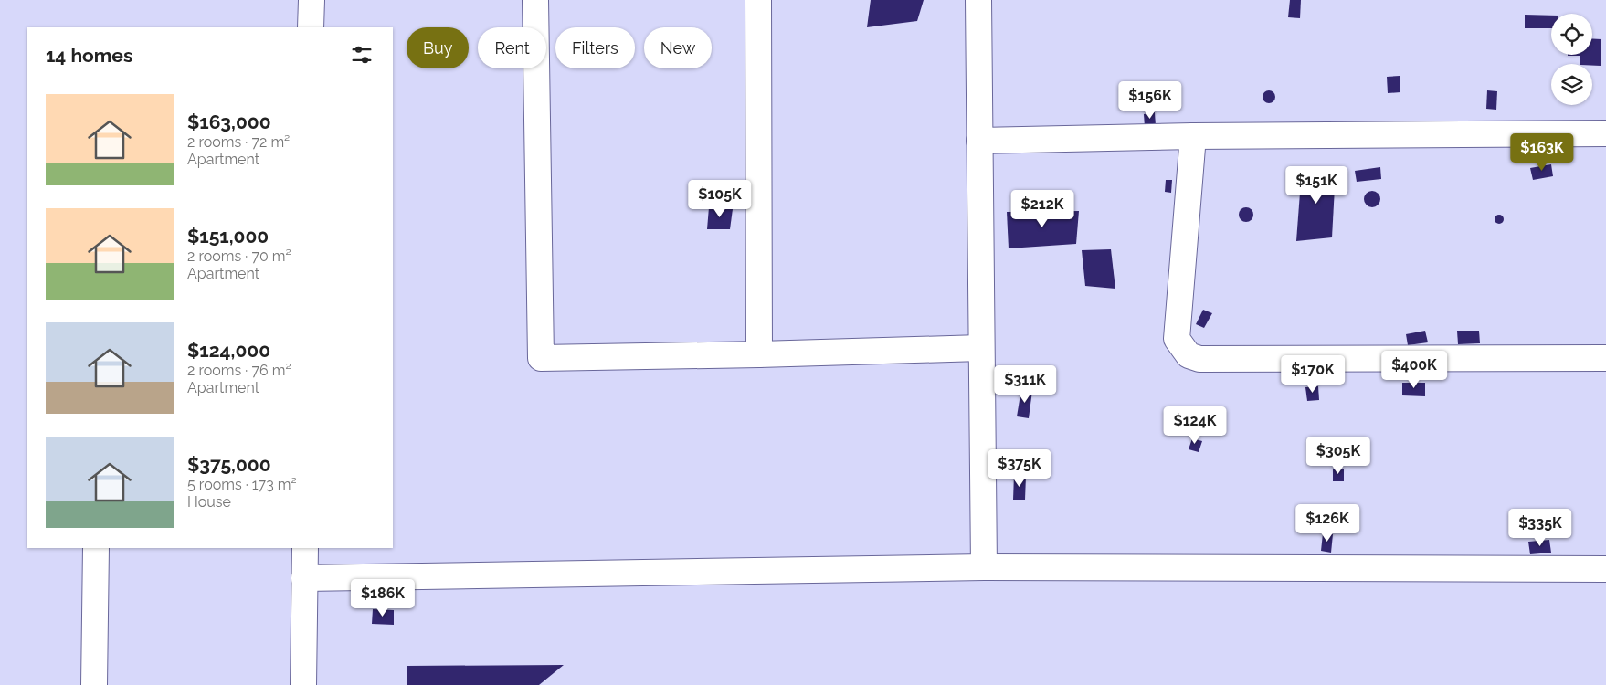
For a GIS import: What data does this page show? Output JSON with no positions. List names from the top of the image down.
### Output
{
  "page": {
    "chip": [
      "Buy",
      "Rent",
      "Filters",
      "New"
    ],
    "heading": "14 homes",
    "price": [
      "$156K",
      "$163K",
      "$151K",
      "$105K",
      "$212K",
      "$400K",
      "$170K",
      "$311K",
      "$124K",
      "$305K",
      "$375K",
      "$126K",
      "$335K",
      "$186K"
    ],
    "list": [
      {
        "name": "$163,000",
        "note": "2 rooms · 72 m² · Apartment"
      },
      {
        "name": "$151,000",
        "note": "2 rooms · 70 m² · Apartment"
      },
      {
        "name": "$124,000",
        "note": "2 rooms · 76 m² · Apartment"
      },
      {
        "name": "$375,000",
        "note": "5 rooms · 173 m² · House"
      }
    ]
  }
}
